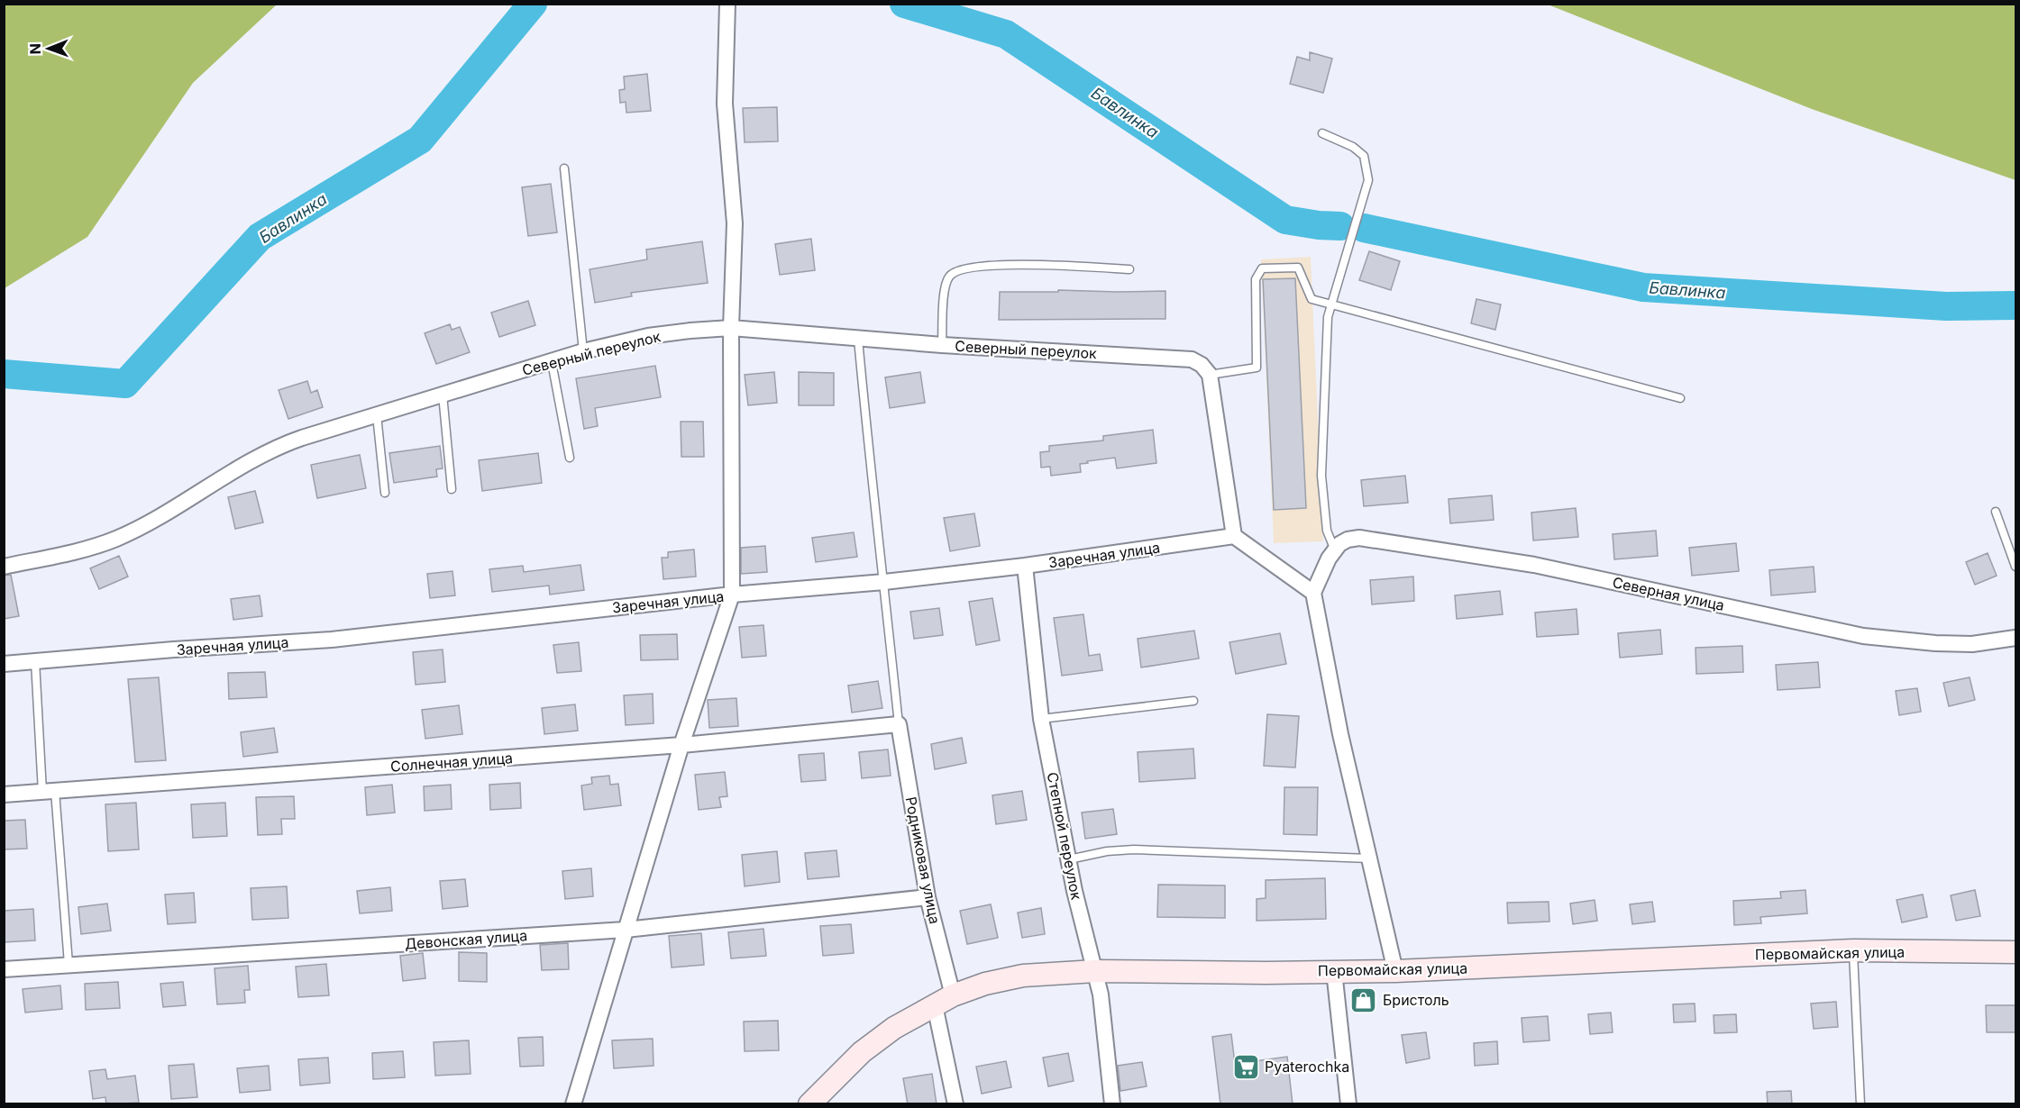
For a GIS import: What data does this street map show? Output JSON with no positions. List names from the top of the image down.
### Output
{
  "streets": {
    "street": [
      "Северный переулок",
      "Заречная улица",
      "Северная улица",
      "Солнечная улица",
      "Степной переулок",
      "Родниковая улица",
      "Девонская улица",
      "Первомайская улица"
    ]
  },
  "crossings": [
    ["Заречная улица", "Степной переулок"],
    ["Солнечная улица", "Родниковая улица"],
    ["Степной переулок", "Первомайская улица"],
    ["Родниковая улица", "Девонская улица"],
    ["Родниковая улица", "Первомайская улица"]
  ],
  "water": ["Бавлинка"],
  "places": {
    "shop": ["Бристоль"],
    "supermarket": ["Pyaterochka"]
  },
  "north": "left"
}
